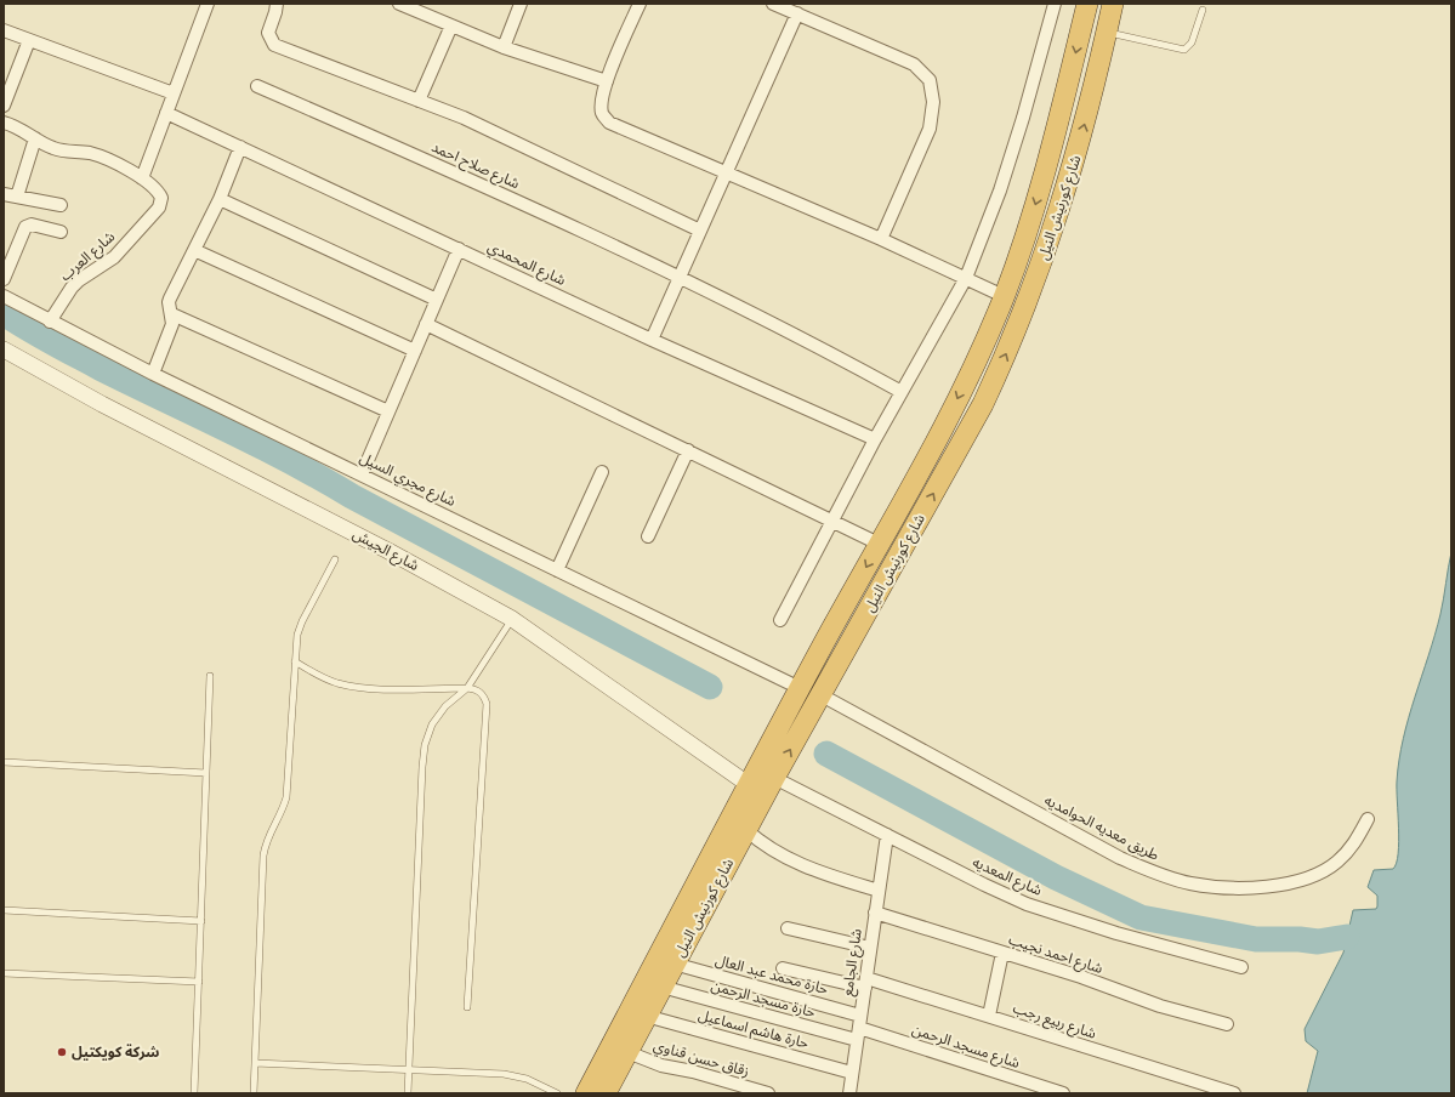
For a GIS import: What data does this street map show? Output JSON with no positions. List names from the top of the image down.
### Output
{
  "streets": {
    "highway": ["شارع كورنيش النيل"],
    "street": [
      "شارع صلاح احمد",
      "شارع العرب",
      "شارع المحمدي",
      "شارع مجري السيل",
      "شارع الجيش",
      "طريق معديه الحوامديه",
      "شارع المعديه",
      "شارع احمد نجيب",
      "شارع الجامع",
      "حارة محمد عبد العال",
      "حارة مسجد الرحمن",
      "شارع ربيع رجب",
      "حارة هاشم اسماعيل",
      "شارع مسجد الرحمن",
      "زقاق حسن قناوي"
    ]
  },
  "crossings": [
    ["شارع كورنيش النيل", "شارع مجري السيل"],
    ["شارع كورنيش النيل", "شارع الجيش"],
    ["شارع كورنيش النيل", "طريق معديه الحوامديه"],
    ["شارع كورنيش النيل", "شارع المعديه"],
    ["شارع كورنيش النيل", "حارة محمد عبد العال"],
    ["شارع كورنيش النيل", "حارة مسجد الرحمن"],
    ["شارع كورنيش النيل", "حارة هاشم اسماعيل"],
    ["شارع كورنيش النيل", "زقاق حسن قناوي"],
    ["شارع العرب", "شارع مجري السيل"],
    ["شارع المعديه", "شارع الجامع"],
    ["شارع احمد نجيب", "شارع الجامع"],
    ["شارع الجامع", "حارة محمد عبد العال"],
    ["شارع الجامع", "حارة مسجد الرحمن"],
    ["شارع الجامع", "شارع ربيع رجب"],
    ["شارع الجامع", "حارة هاشم اسماعيل"],
    ["شارع الجامع", "شارع مسجد الرحمن"],
    ["حارة محمد عبد العال", "حارة مسجد الرحمن"],
    ["حارة محمد عبد العال", "شارع مسجد الرحمن"],
    ["حارة مسجد الرحمن", "شارع مسجد الرحمن"]
  ],
  "places": ["شركة كويكتيل"]
}
